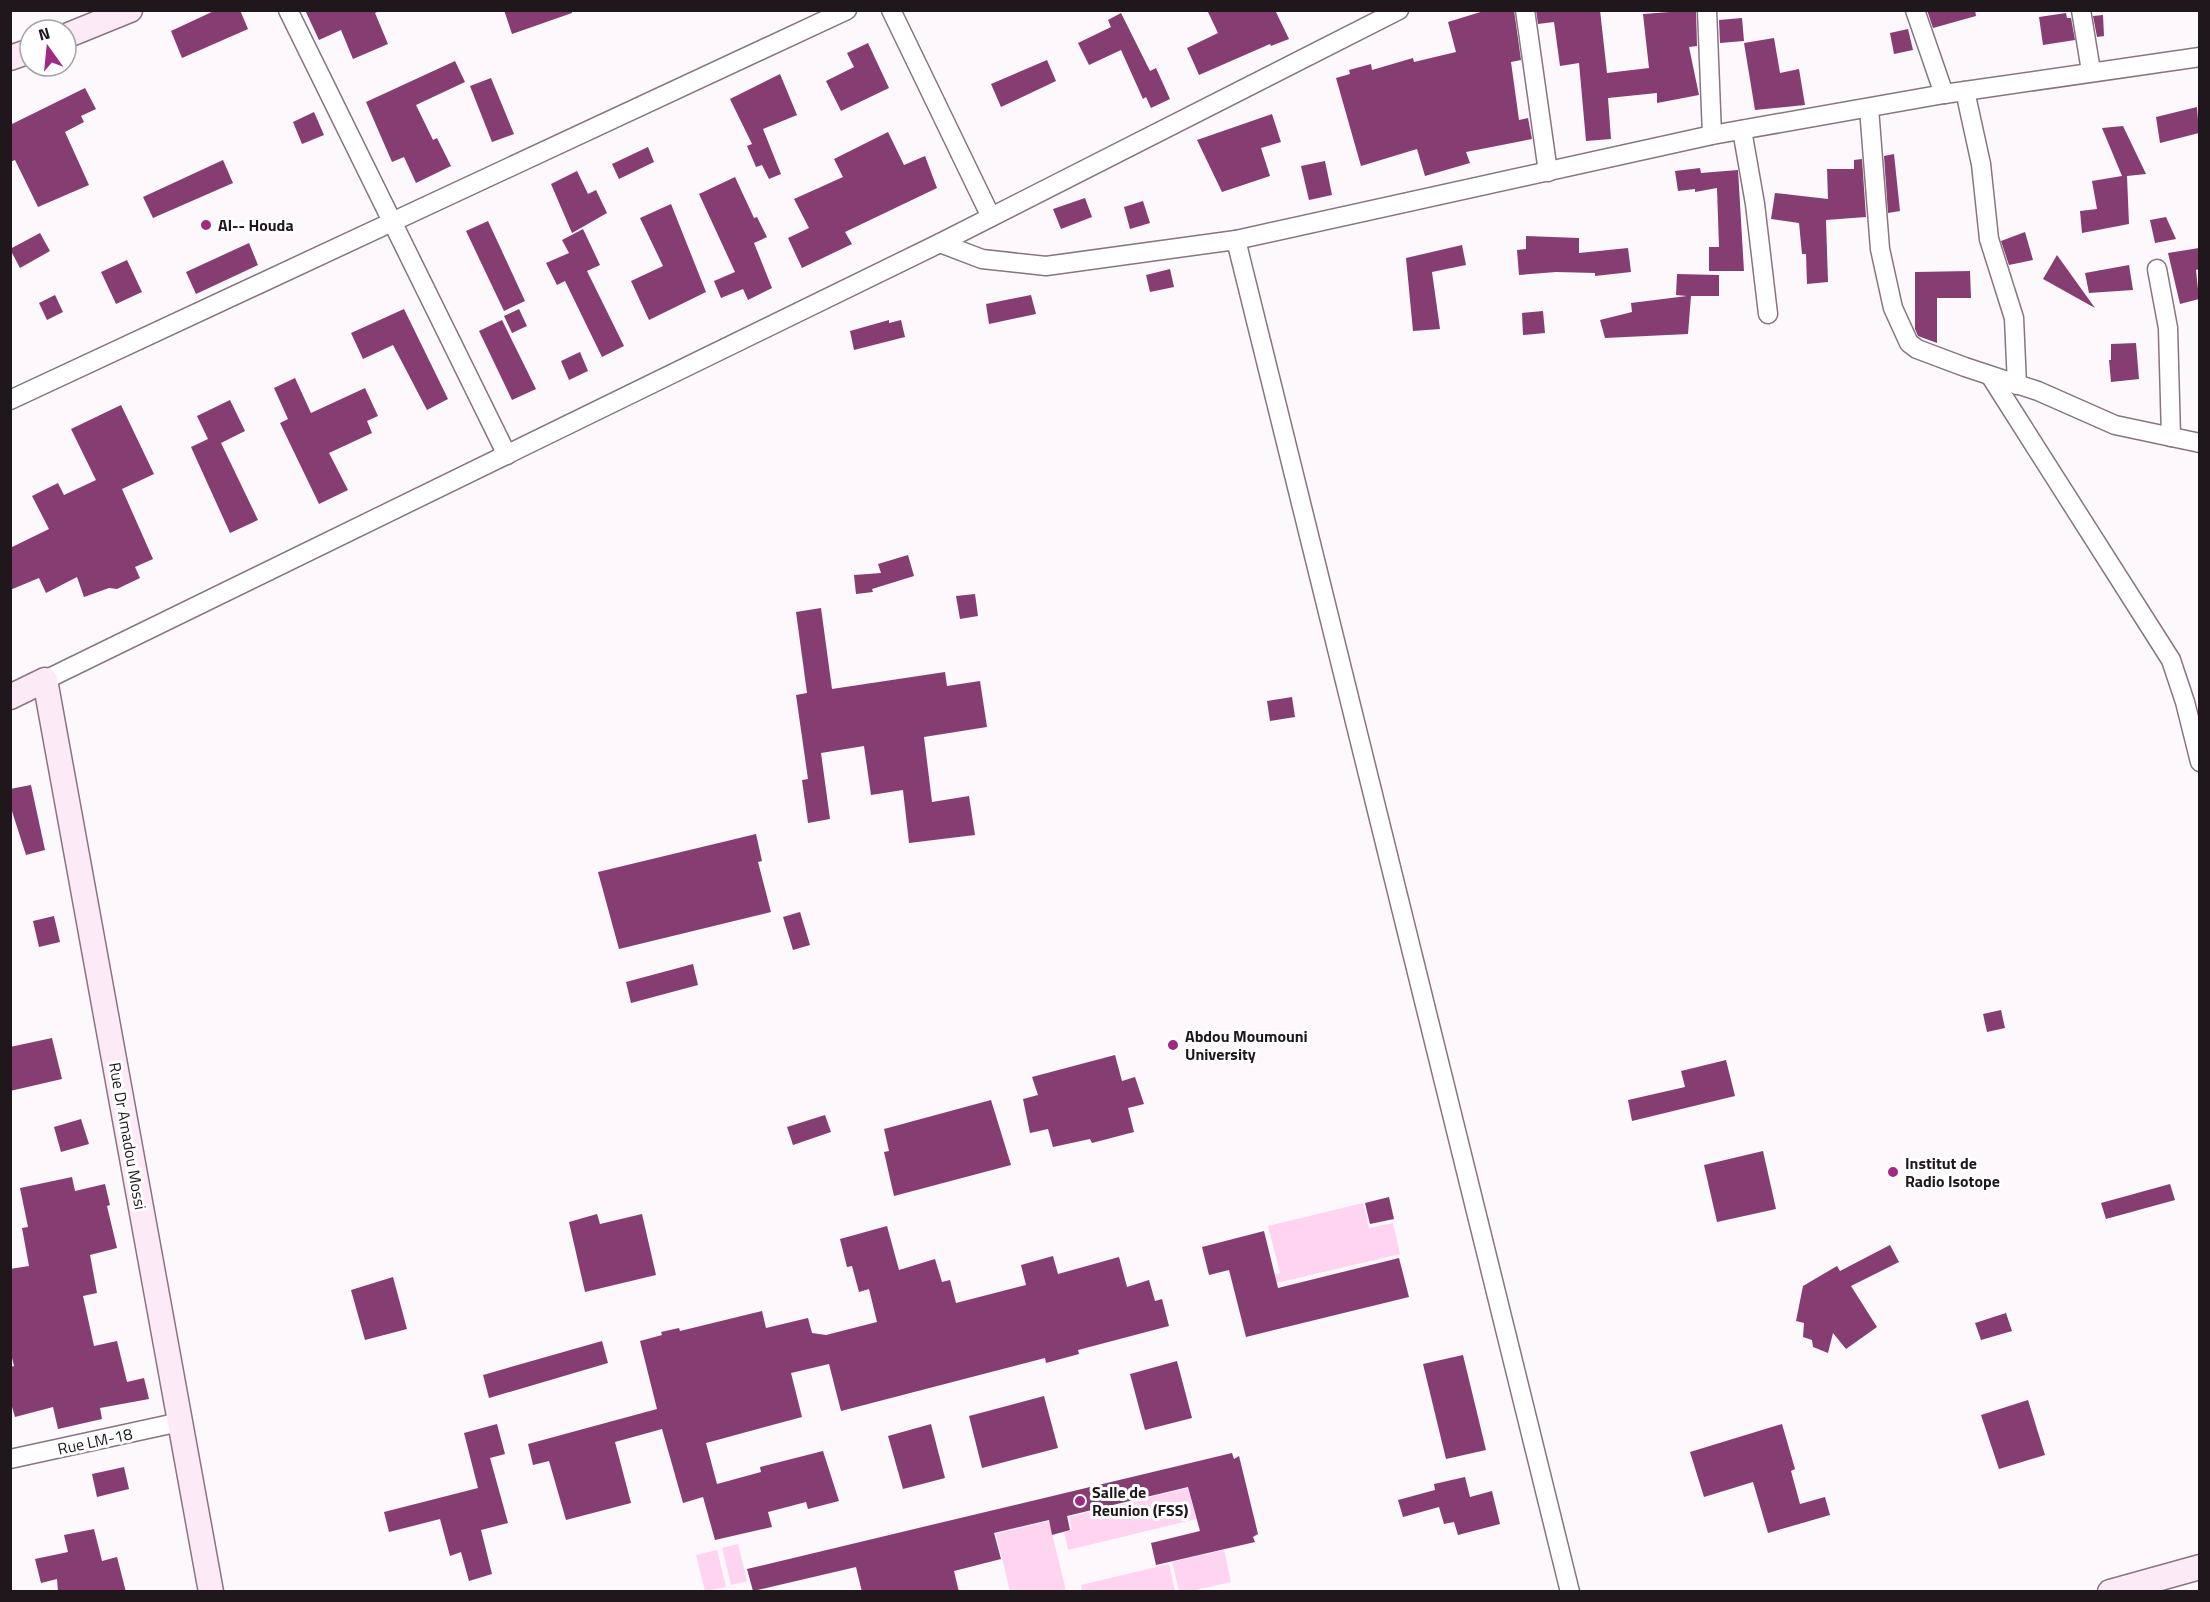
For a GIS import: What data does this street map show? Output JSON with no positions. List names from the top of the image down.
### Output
{
  "streets": {
    "street": ["Rue Dr Amadou Mossi", "Rue LM-18"]
  },
  "crossings": [
    ["Rue Dr Amadou Mossi", "Rue LM-18"]
  ],
  "places": [
    "Al-- Houda",
    "Abdou Moumouni University",
    "Institut de Radio Isotope",
    "Salle de Reunion (FSS)"
  ],
  "north": "top"
}
